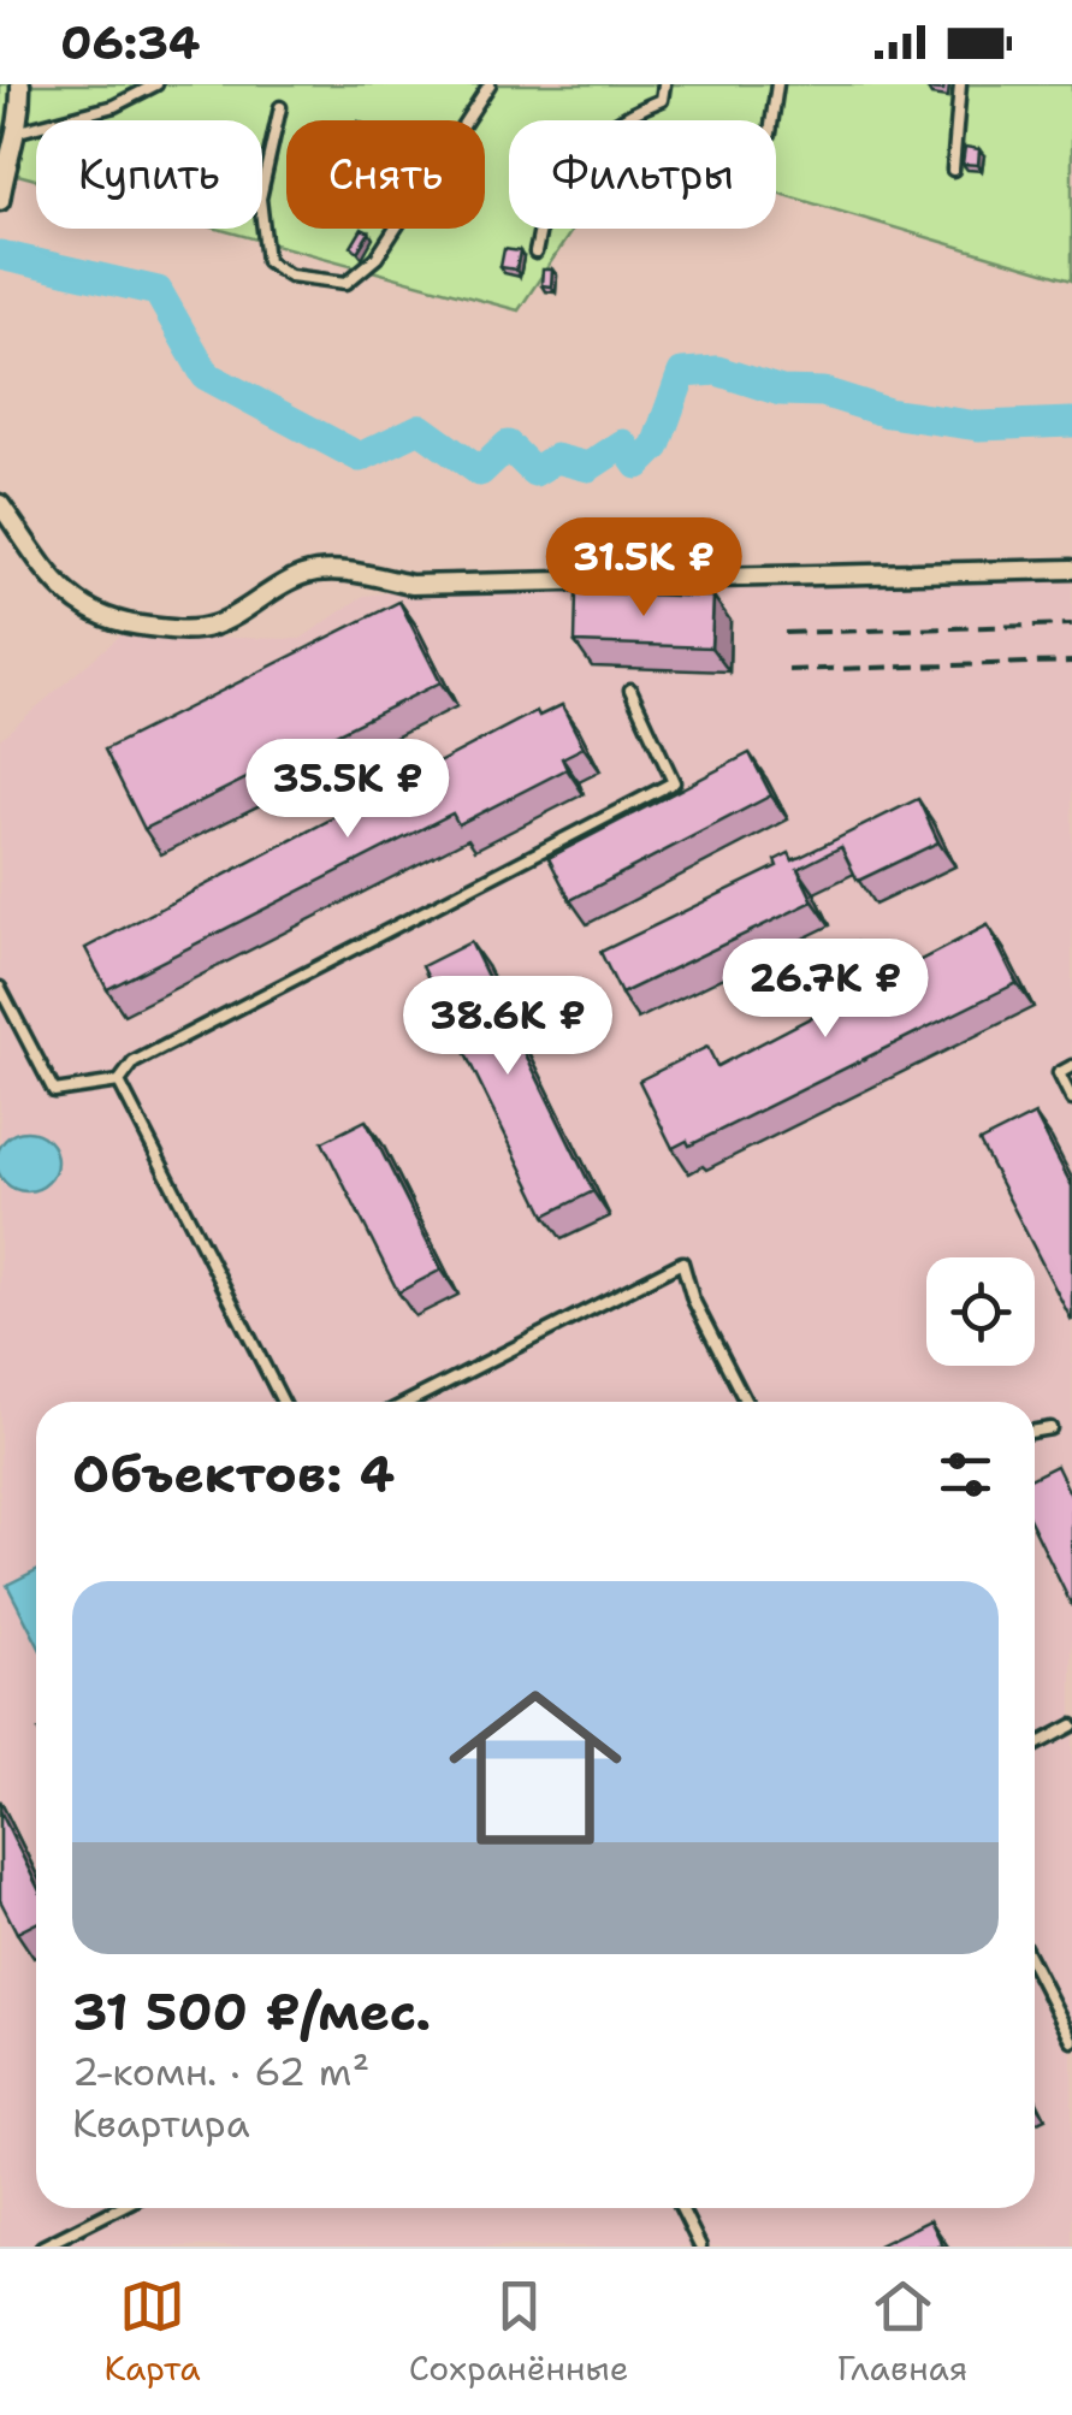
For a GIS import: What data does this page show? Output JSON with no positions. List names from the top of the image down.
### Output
{
  "page": {
    "status": "06:34",
    "chip": ["Купить", "Снять", "Фильтры"],
    "price": [
      "31.5K ₽",
      "35.5K ₽",
      "26.7K ₽",
      "38.6K ₽"
    ],
    "heading": "Объектов: 4",
    "list": [
      {
        "name": "31 500 ₽/мес.",
        "note": "2-комн. · 62 m² · Квартира"
      }
    ],
    "tabs": ["Карта", "Сохранённые", "Главная"]
  }
}
